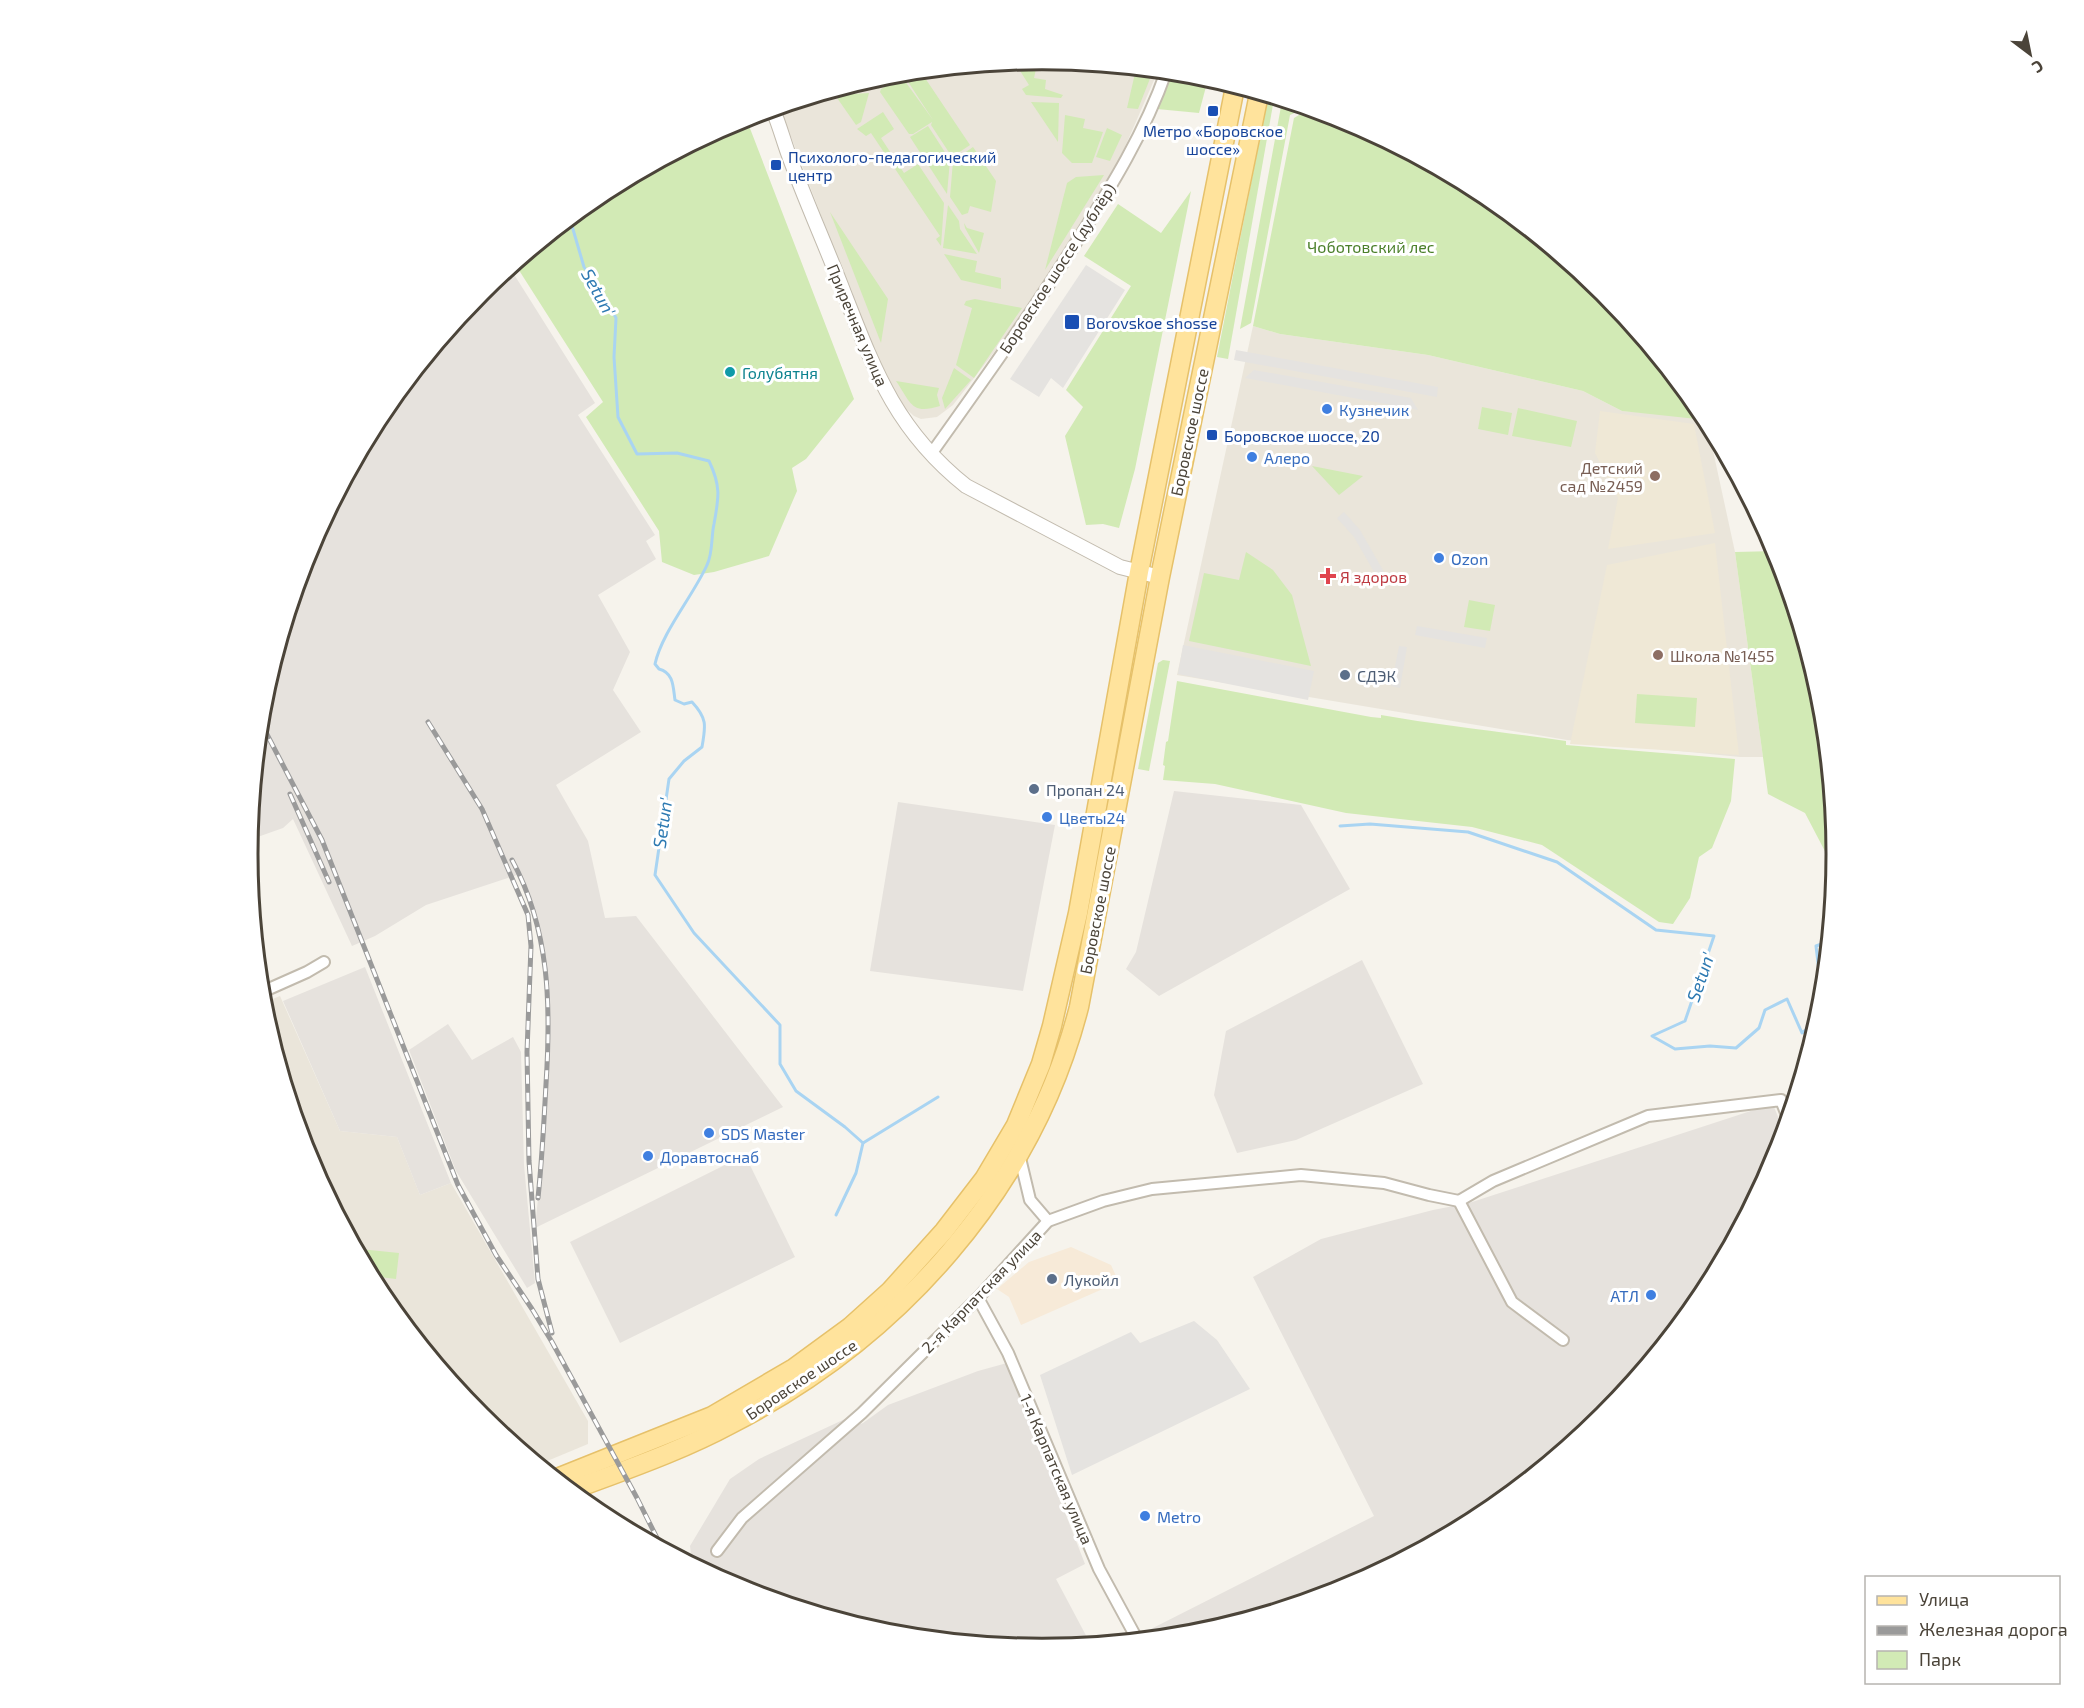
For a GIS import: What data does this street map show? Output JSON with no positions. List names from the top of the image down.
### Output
{
  "streets": {
    "main road": ["Боровское шоссе"],
    "street": [
      "Боровское шоссе (дублёр)",
      "Приречная улица",
      "2-я Карпатская улица",
      "1-я Карпатская улица"
    ]
  },
  "crossings": [
    ["Боровское шоссе (дублёр)", "Приречная улица"],
    ["Приречная улица", "Боровское шоссе"],
    ["2-я Карпатская улица", "1-я Карпатская улица"]
  ],
  "water": ["Setun'"],
  "parks": ["Чоботовский лес"],
  "places": {
    "transit": [
      "Метро «Боровское шоссе»",
      "Психолого-педагогический центр",
      "Borovskoe shosse",
      "Боровское шоссе, 20"
    ],
    "other": [
      "Голубятня",
      "Кузнечик",
      "Алеро",
      "Детский сад №2459",
      "Ozon",
      "Школа №1455",
      "СДЭК",
      "Пропан 24",
      "Цветы24",
      "SDS Master",
      "Доравтоснаб",
      "Лукойл",
      "АТЛ",
      "Metro"
    ],
    "health": ["Я здоров"]
  },
  "legend": ["Улица", "Железная дорога", "Парк"],
  "north": "bottom right"
}
